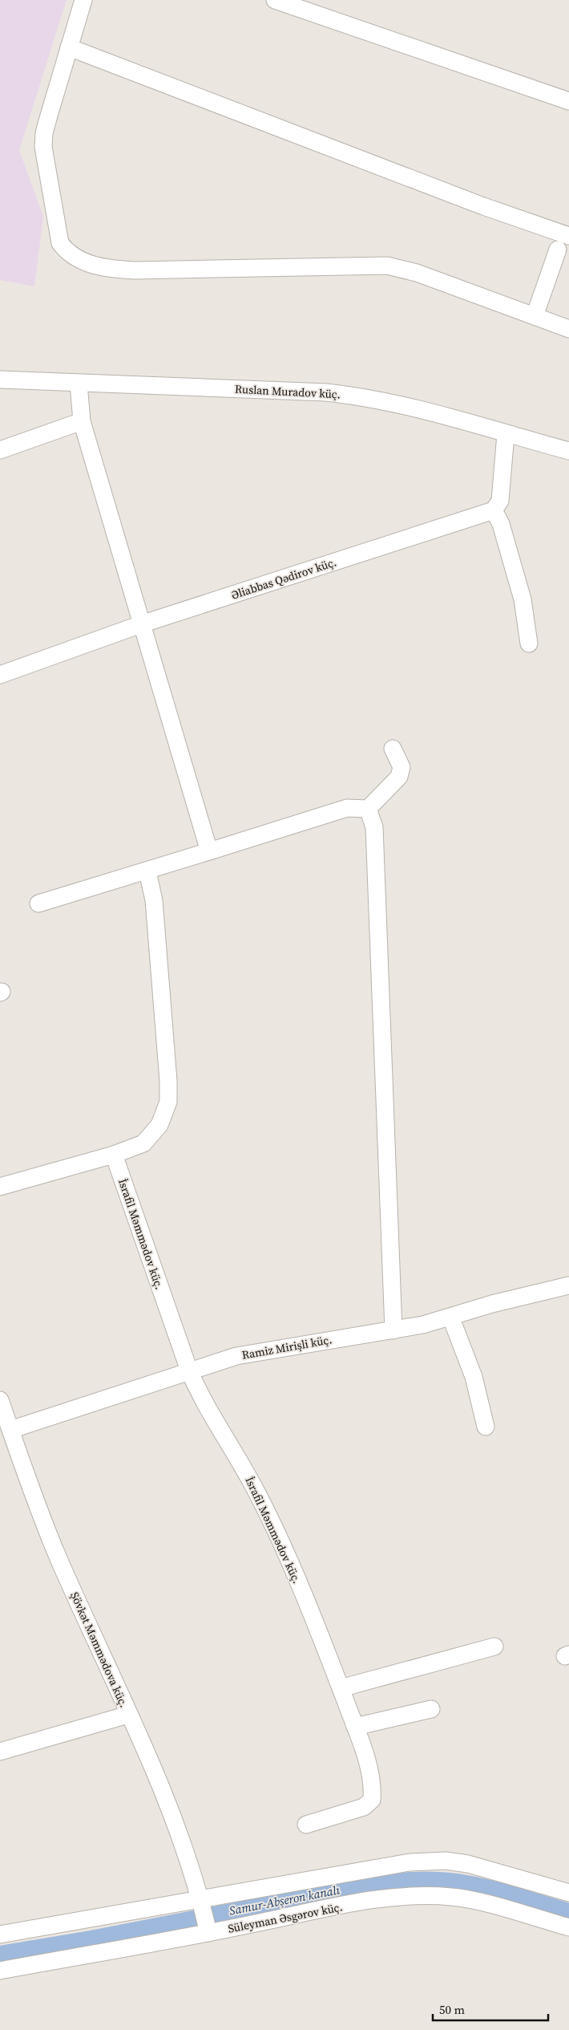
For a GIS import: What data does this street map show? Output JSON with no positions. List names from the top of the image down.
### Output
{
  "streets": {
    "street": [
      "Ruslan Muradov küç.",
      "Əliabbas Qədirov küç.",
      "İsrafil Məmmədov küç.",
      "Ramiz Mirişli küç.",
      "Şövkət Məmmədova küç.",
      "Süleyman Əsgərov küç."
    ]
  },
  "crossings": [
    ["İsrafil Məmmədov küç.", "Ramiz Mirişli küç."],
    ["Ramiz Mirişli küç.", "Şövkət Məmmədova küç."],
    ["Şövkət Məmmədova küç.", "Süleyman Əsgərov küç."]
  ],
  "water": ["Samur-Abşeron kanalı"],
  "scale_bar": "50 m"
}
